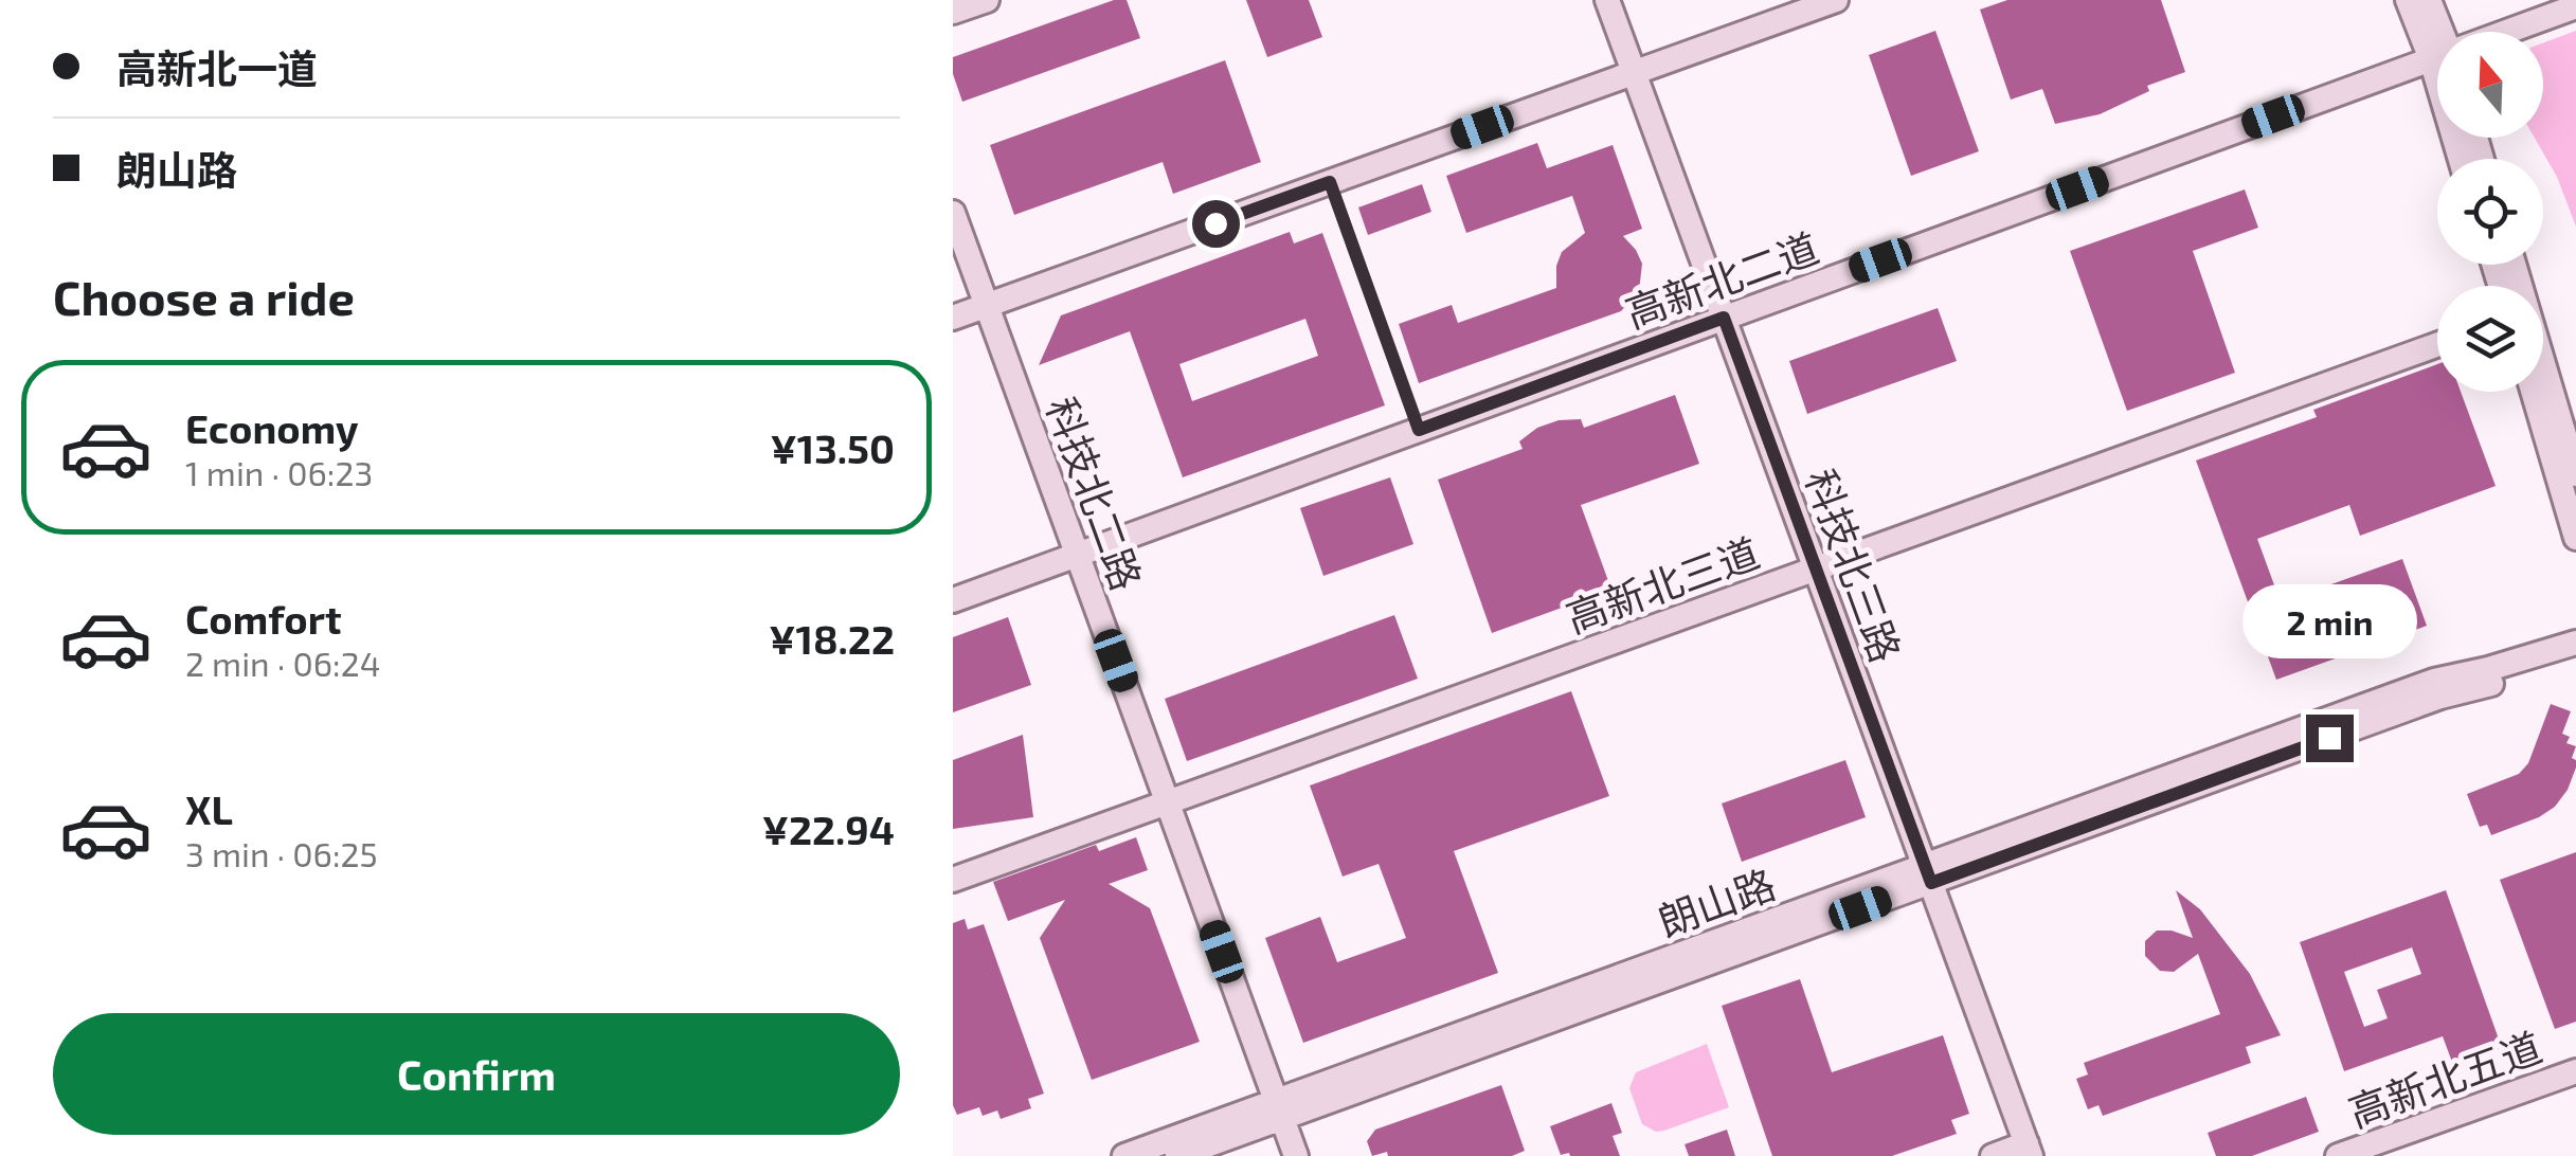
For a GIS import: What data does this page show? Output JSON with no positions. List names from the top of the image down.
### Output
{
  "streets": {
    "street": [
      "高新北二道",
      "科技北二路",
      "科技北三路",
      "高新北三道",
      "朗山路",
      "高新北五道"
    ]
  },
  "crossings": [
    ["高新北二道", "科技北二路"],
    ["高新北二道", "科技北三路"],
    ["科技北二路", "高新北三道"],
    ["科技北二路", "朗山路"],
    ["科技北三路", "高新北三道"],
    ["科技北三路", "朗山路"]
  ],
  "north": "top",
  "page": {
    "banner": ["高新北一道", "朗山路"],
    "heading": "Choose a ride",
    "list": [
      {
        "name": "Economy",
        "note": "1 min · 06:23",
        "value": "¥13.50"
      },
      {
        "name": "Comfort",
        "note": "2 min · 06:24",
        "value": "¥18.22"
      },
      {
        "name": "XL",
        "note": "3 min · 06:25",
        "value": "¥22.94"
      }
    ],
    "bubble": "2 min",
    "buttons": "Confirm"
  }
}
